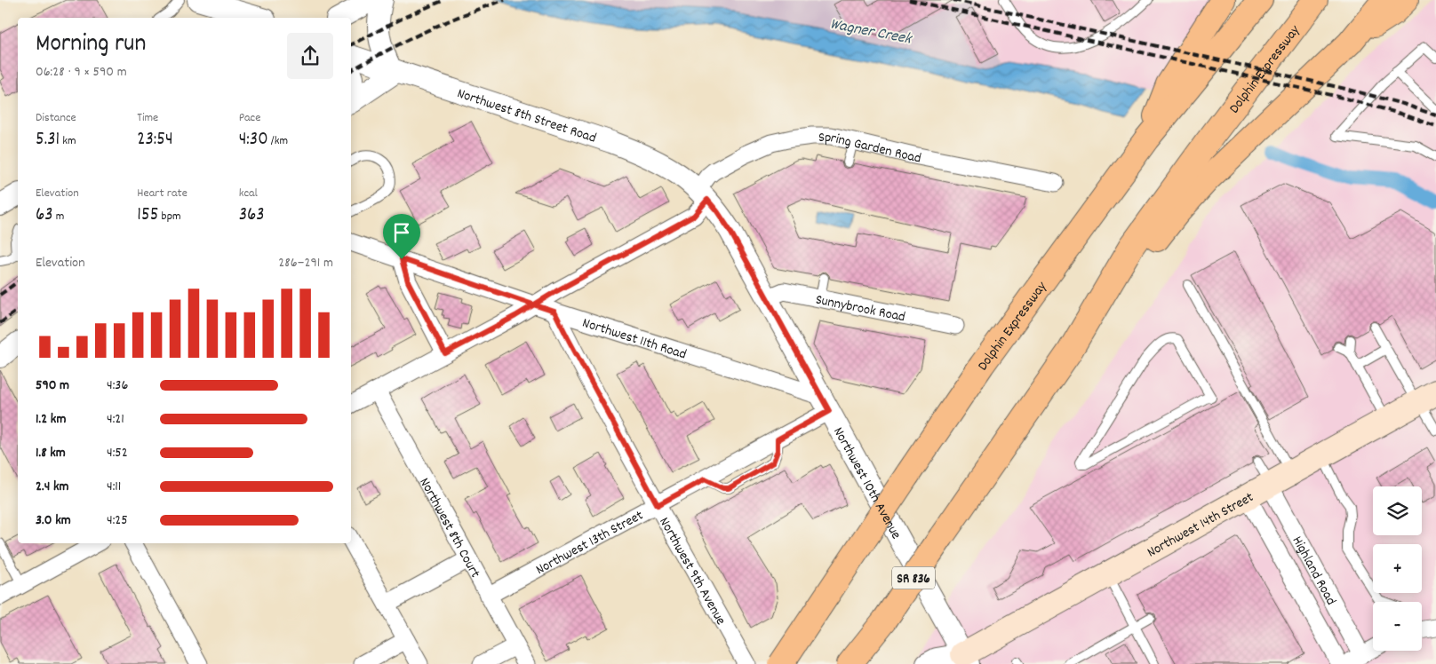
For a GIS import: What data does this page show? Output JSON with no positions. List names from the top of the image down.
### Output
{
  "streets": {
    "highway": ["Dolphin Expressway", "SR 836"],
    "main road": ["Northwest 14th Street"],
    "street": [
      "Northwest 8th Street Road",
      "Spring Garden Road",
      "Sunnybrook Road",
      "Northwest 11th Road",
      "Northwest 10th Avenue",
      "Northwest 8th Court",
      "Northwest 13th Street",
      "Northwest 9th Avenue",
      "Highland Road"
    ]
  },
  "crossings": [
    ["Northwest 8th Street Road", "Spring Garden Road"],
    ["Northwest 8th Street Road", "Northwest 10th Avenue"],
    ["Spring Garden Road", "Northwest 11th Road"],
    ["Spring Garden Road", "Northwest 10th Avenue"],
    ["Spring Garden Road", "Northwest 8th Court"],
    ["Sunnybrook Road", "Northwest 10th Avenue"],
    ["Northwest 11th Road", "Northwest 10th Avenue"],
    ["Northwest 11th Road", "Northwest 13th Street"],
    ["Northwest 11th Road", "Northwest 9th Avenue"],
    ["Northwest 10th Avenue", "Northwest 14th Street"],
    ["Northwest 10th Avenue", "Northwest 13th Street"],
    ["Northwest 14th Street", "Highland Road"],
    ["Northwest 8th Court", "Northwest 13th Street"],
    ["Northwest 13th Street", "Northwest 9th Avenue"]
  ],
  "water": ["Wagner Creek"],
  "page": {
    "heading": ["Morning run", "06:28 · 9 × 590 m"],
    "stats": [
      ["Distance", "5.31 km"],
      ["Time", "23:54"],
      ["Pace", "4:30 /km"],
      ["Elevation", "63 m"],
      ["Heart rate", "155 bpm"],
      ["kcal", "363"]
    ],
    "chart": ["Elevation", "286–291 m"],
    "list": [
      {
        "name": "590 m",
        "note": "4:36"
      },
      {
        "name": "1.2 km",
        "note": "4:21"
      },
      {
        "name": "1.8 km",
        "note": "4:52"
      },
      {
        "name": "2.4 km",
        "note": "4:11"
      },
      {
        "name": "3.0 km",
        "note": "4:25"
      }
    ],
    "map_buttons": ["+", "−"]
  }
}
